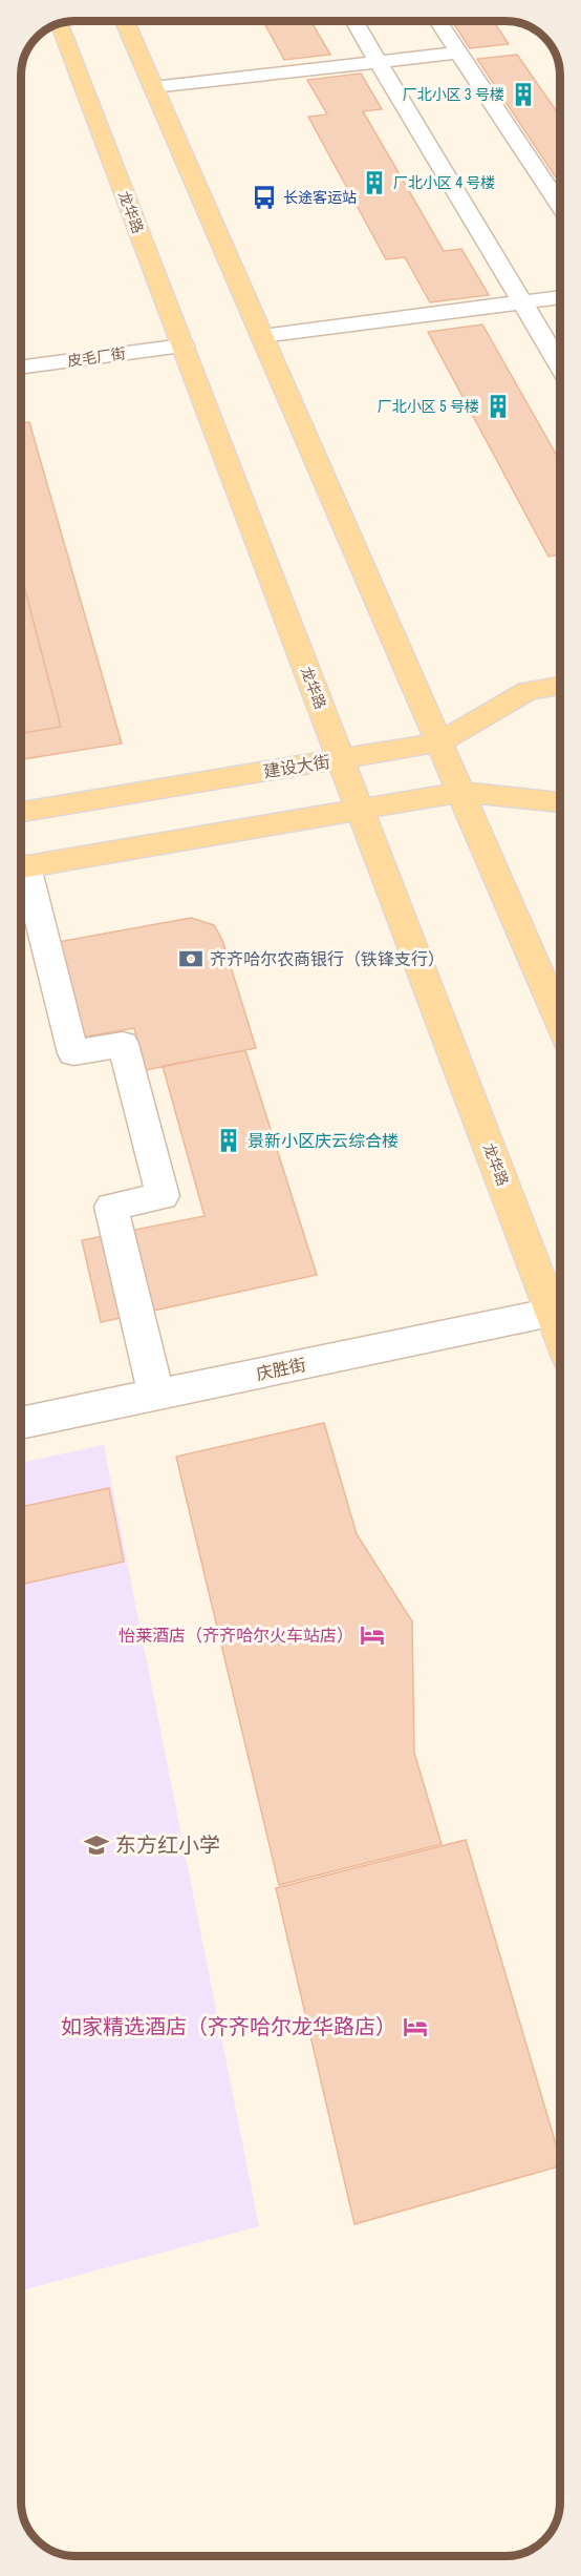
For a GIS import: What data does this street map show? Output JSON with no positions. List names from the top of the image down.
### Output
{
  "streets": {
    "main road": ["龙华路", "建设大街"],
    "street": ["皮毛厂街", "庆胜街"]
  },
  "crossings": [
    ["龙华路", "皮毛厂街"],
    ["龙华路", "建设大街"],
    ["龙华路", "庆胜街"]
  ],
  "places": {
    "building": [
      "厂北小区 3 号楼",
      "厂北小区 4 号楼",
      "厂北小区 5 号楼",
      "景新小区庆云综合楼"
    ],
    "bus stop": ["长途客运站"],
    "bank": ["齐齐哈尔农商银行（铁锋支行）"],
    "hotel": ["怡莱酒店（齐齐哈尔火车站店）", "如家精选酒店（齐齐哈尔龙华路店）"],
    "school or university": ["东方红小学"]
  }
}
